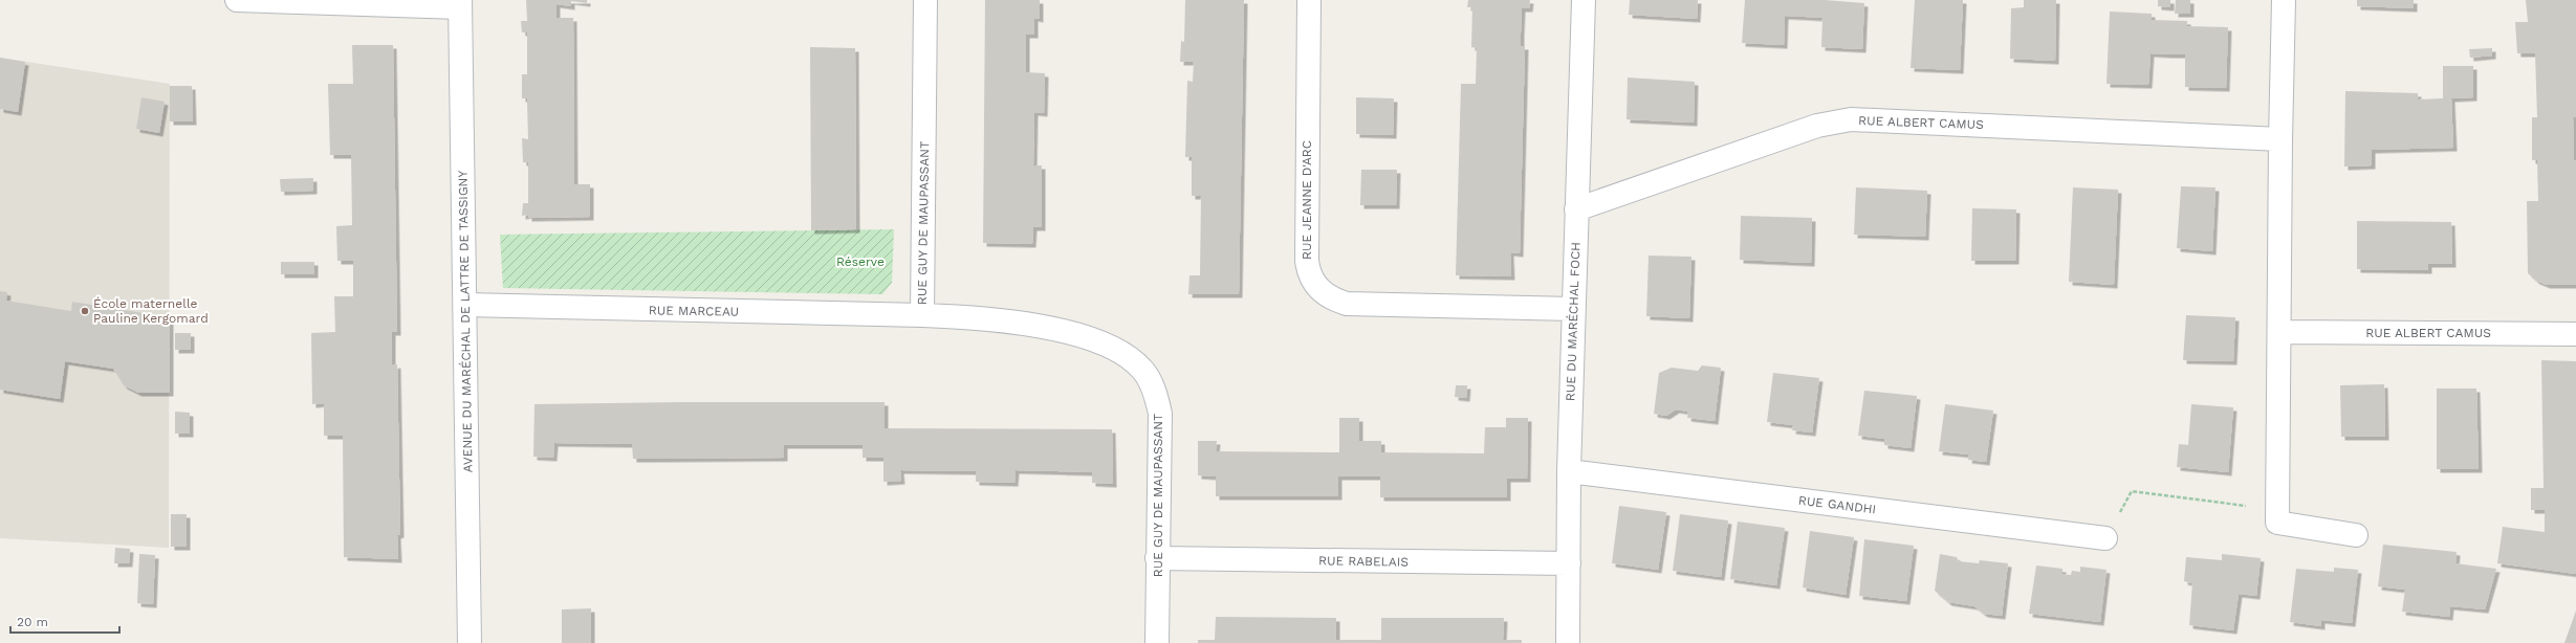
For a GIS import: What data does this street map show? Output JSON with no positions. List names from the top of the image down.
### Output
{
  "streets": {
    "street": [
      "RUE ALBERT CAMUS",
      "RUE JEANNE D'ARC",
      "RUE GUY DE MAUPASSANT",
      "RUE MARCEAU",
      "AVENUE DU MARÉCHAL DE LATTRE DE TASSIGNY",
      "RUE DU MARÉCHAL FOCH",
      "RUE GANDHI",
      "RUE RABELAIS"
    ]
  },
  "crossings": [
    ["RUE ALBERT CAMUS", "RUE DU MARÉCHAL FOCH"],
    ["RUE JEANNE D'ARC", "RUE DU MARÉCHAL FOCH"],
    ["RUE GUY DE MAUPASSANT", "RUE MARCEAU"],
    ["RUE GUY DE MAUPASSANT", "RUE RABELAIS"],
    ["RUE MARCEAU", "AVENUE DU MARÉCHAL DE LATTRE DE TASSIGNY"],
    ["RUE DU MARÉCHAL FOCH", "RUE GANDHI"],
    ["RUE DU MARÉCHAL FOCH", "RUE RABELAIS"]
  ],
  "parks": ["Réserve"],
  "places": ["École maternelle Pauline Kergomard"],
  "scale_bar": "20 m"
}
